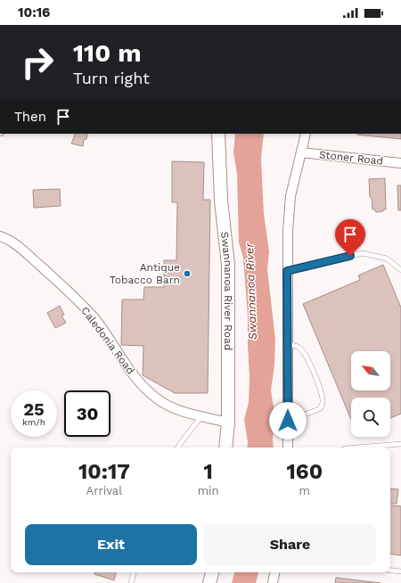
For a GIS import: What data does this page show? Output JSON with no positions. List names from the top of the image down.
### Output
{
  "streets": {
    "main road": ["Swannanoa River Road"],
    "street": ["Stoner Road", "Caledonia Road"]
  },
  "crossings": [
    ["Swannanoa River Road", "Caledonia Road"]
  ],
  "water": ["Swannanoa River"],
  "places": ["Antique Tobacco Barn"],
  "north": "top left",
  "page": {
    "status": "10:16",
    "turn": ["110 m", "Turn right"],
    "then": "Then",
    "speed": "25 km/h",
    "limit": "30",
    "eta": [
      "10:17",
      "Arrival",
      "1",
      "min",
      "160",
      "m"
    ],
    "buttons": ["Exit", "Share"]
  }
}
